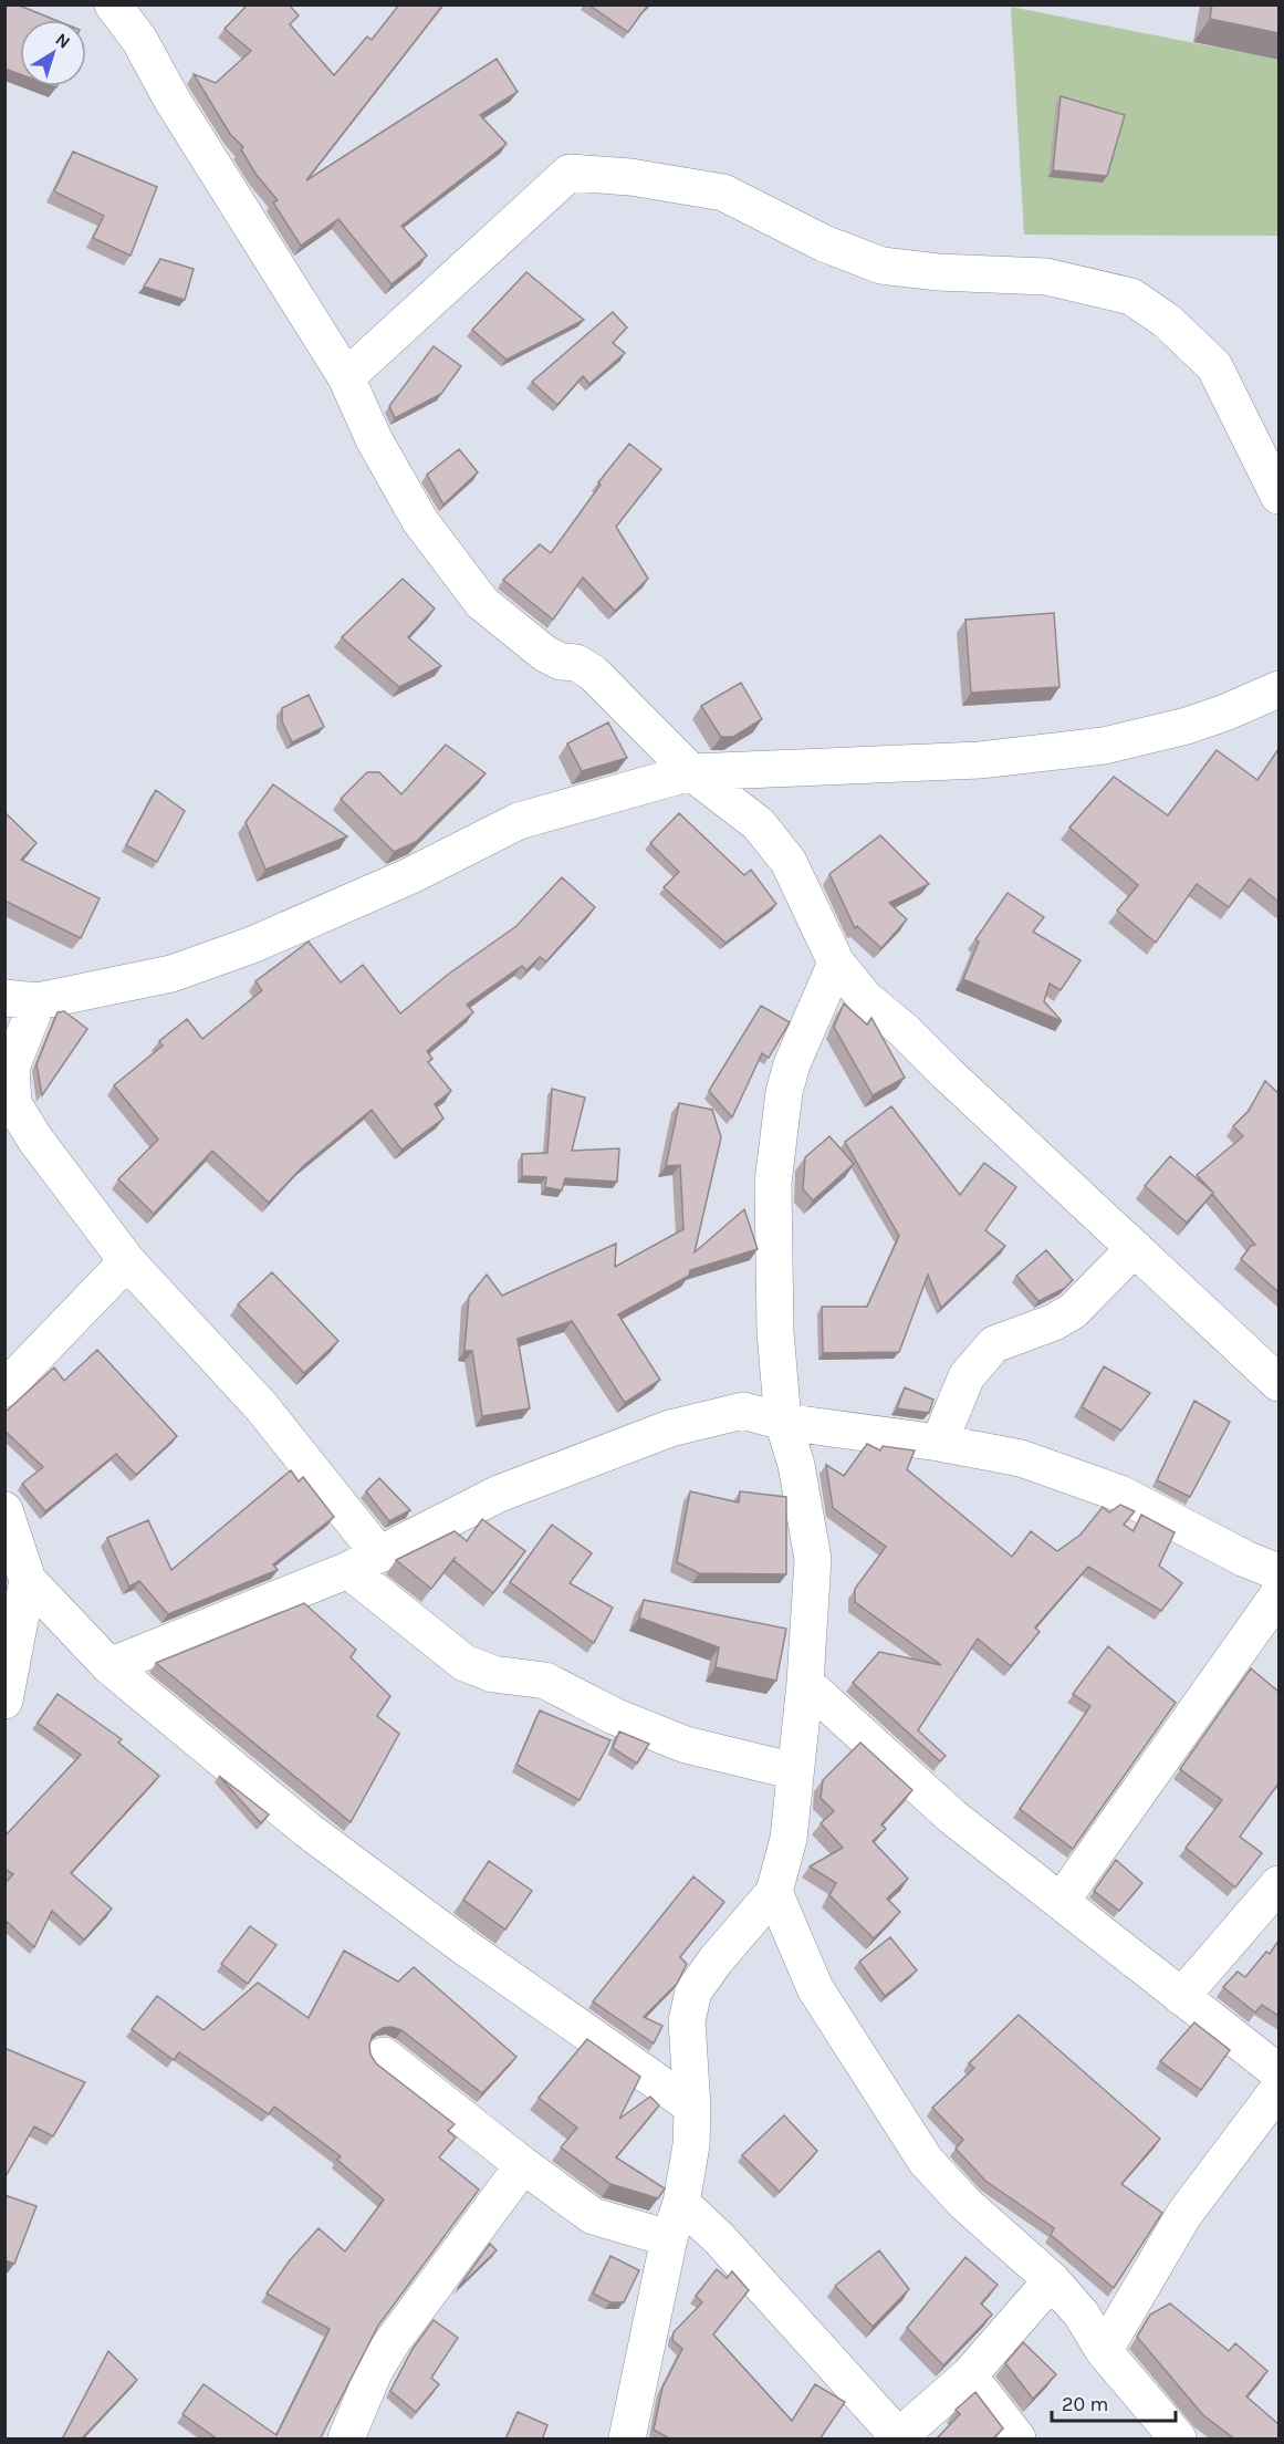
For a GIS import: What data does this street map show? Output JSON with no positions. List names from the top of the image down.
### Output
{
  "scale_bar": "20 m",
  "north": "top right"
}
